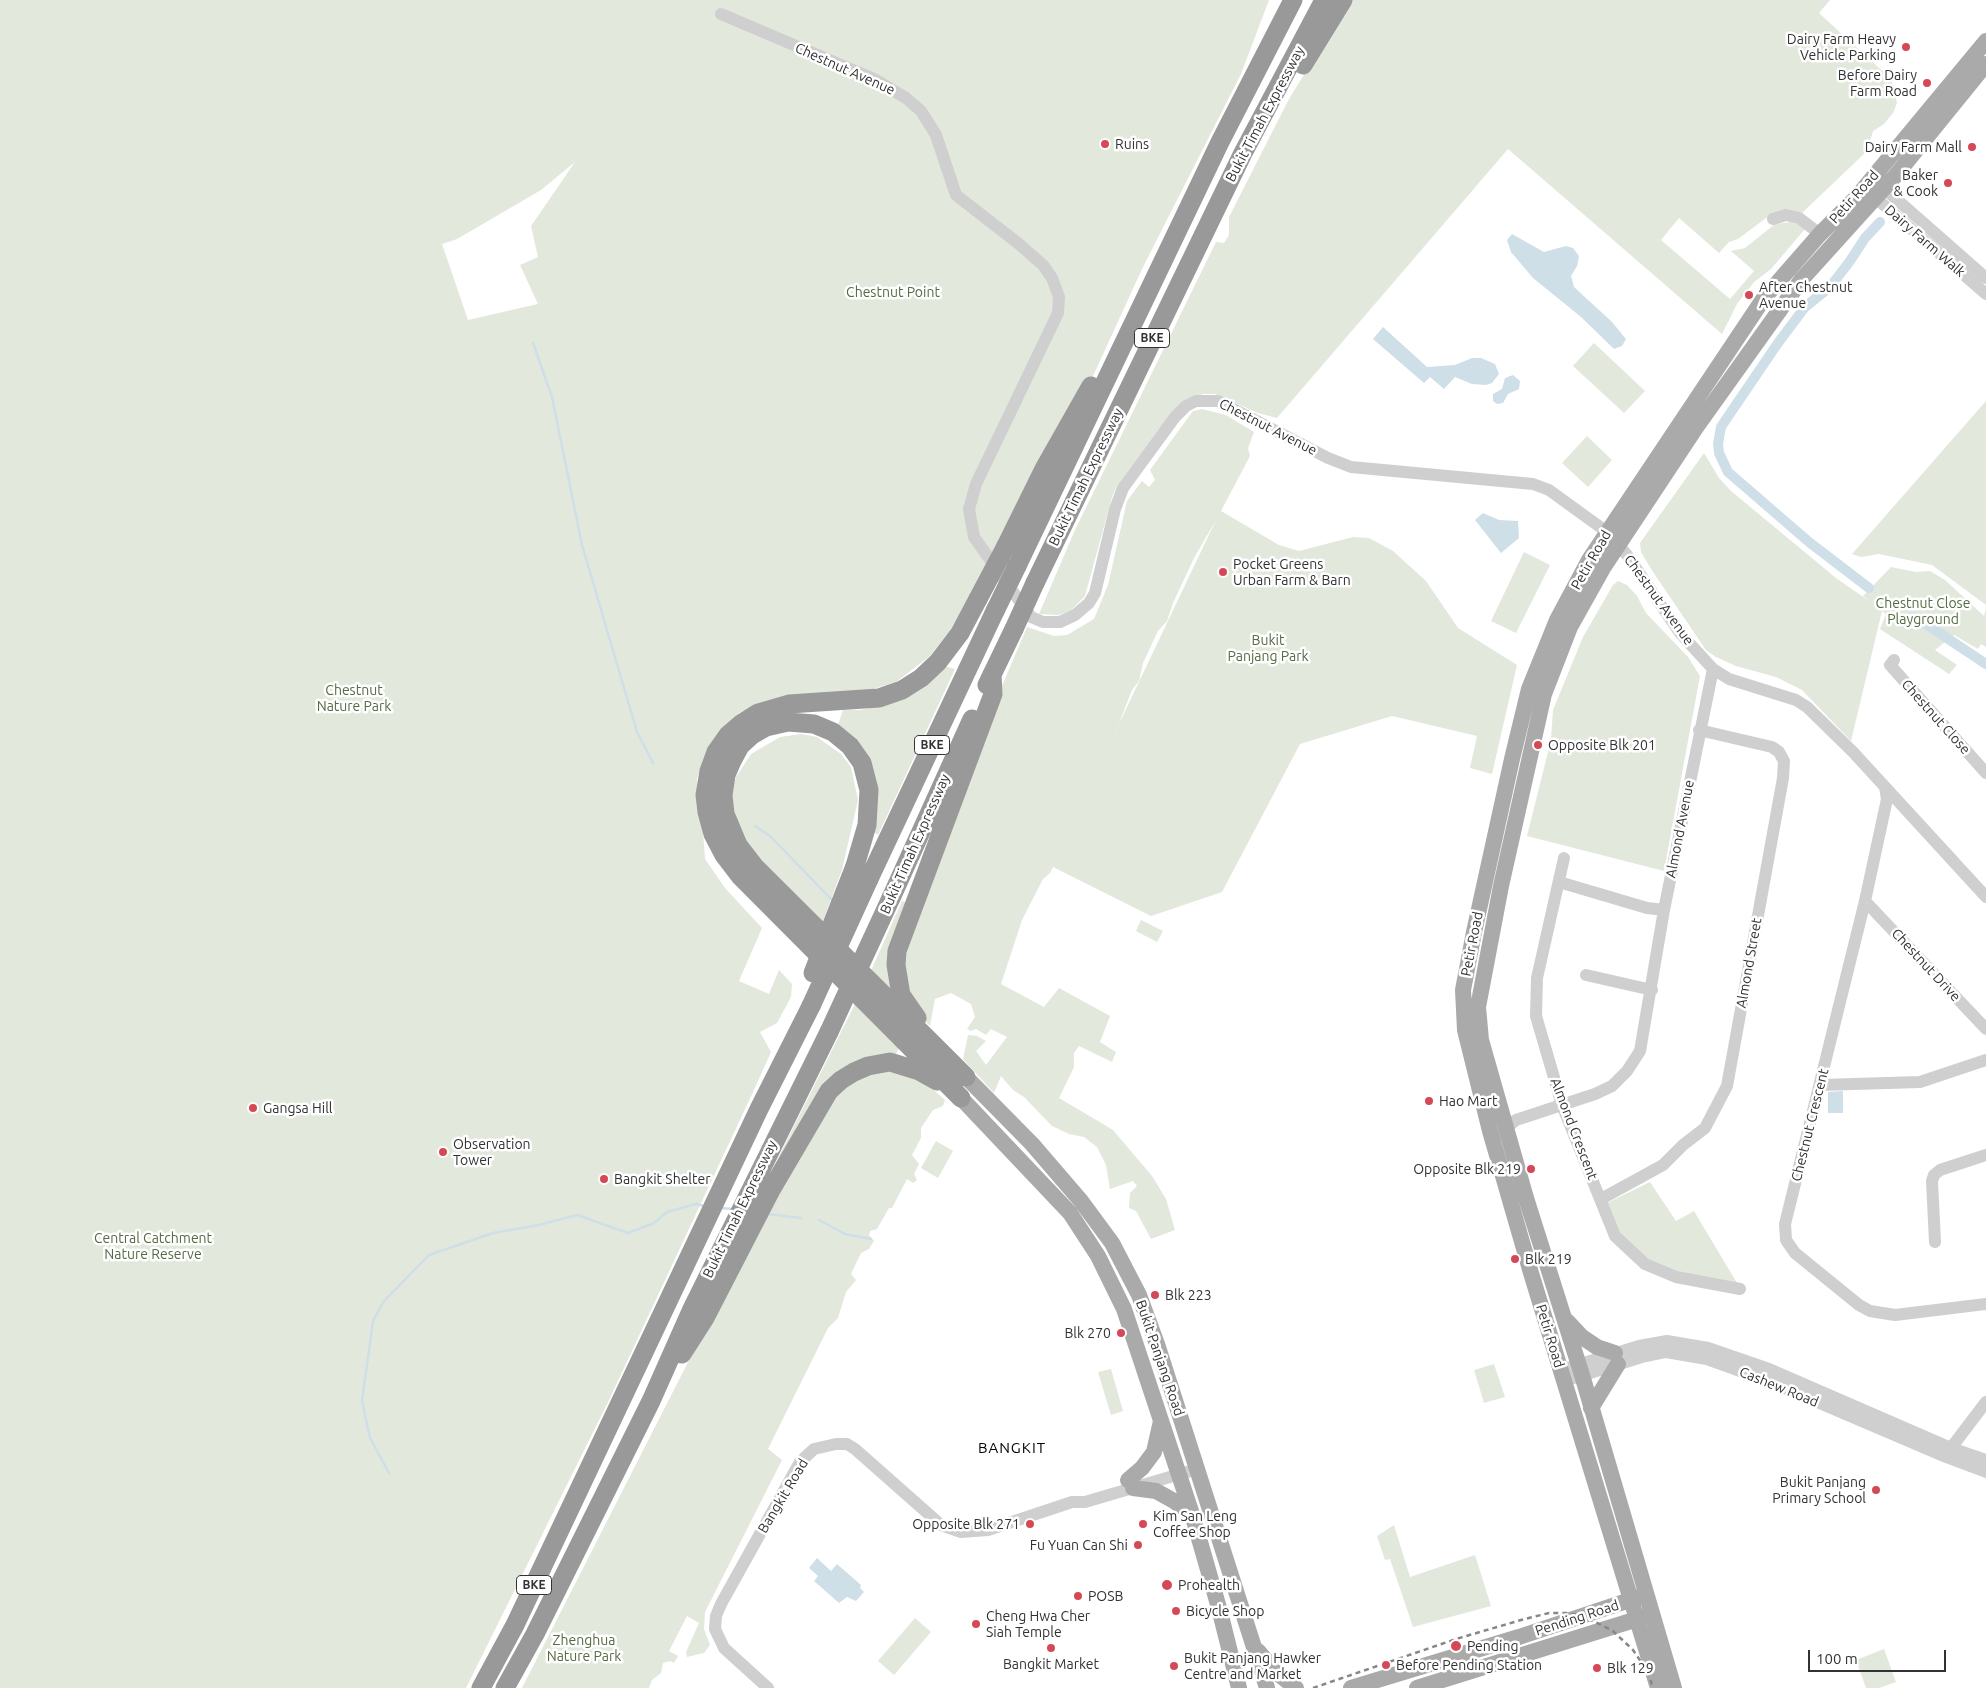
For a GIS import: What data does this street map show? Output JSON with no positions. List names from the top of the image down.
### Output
{
  "streets": {
    "highway": ["Bukit Timah Expressway", "BKE"],
    "main road": ["Petir Road", "Bukit Panjang Road", "Pending Road"],
    "street": [
      "Chestnut Avenue",
      "Dairy Farm Walk",
      "Chestnut Close",
      "Almond Avenue",
      "Almond Street",
      "Chestnut Drive",
      "Chestnut Crescent",
      "Almond Crescent",
      "Cashew Road",
      "Bangkit Road"
    ]
  },
  "crossings": [
    ["Chestnut Avenue", "Petir Road"],
    ["Chestnut Avenue", "Almond Avenue"],
    ["Chestnut Avenue", "Chestnut Crescent"],
    ["Petir Road", "Dairy Farm Walk"],
    ["Petir Road", "Almond Avenue"],
    ["Petir Road", "Cashew Road"],
    ["Petir Road", "Pending Road"],
    ["Almond Avenue", "Almond Street"],
    ["Almond Avenue", "Almond Crescent"],
    ["Almond Street", "Almond Crescent"],
    ["Chestnut Drive", "Chestnut Crescent"],
    ["Bukit Panjang Road", "Bangkit Road"]
  ],
  "districts": ["BANGKIT"],
  "parks": [
    "Chestnut Point",
    "Chestnut Close Playground",
    "Bukit Panjang Park",
    "Chestnut Nature Park",
    "Central Catchment Nature Reserve",
    "Zhenghua Nature Park"
  ],
  "places": [
    "Dairy Farm Heavy Vehicle Parking",
    "Before Dairy Farm Road",
    "Ruins",
    "Dairy Farm Mall",
    "Baker & Cook",
    "After Chestnut Avenue",
    "Pocket Greens Urban Farm & Barn",
    "Opposite Blk 201",
    "Hao Mart",
    "Gangsa Hill",
    "Observation Tower",
    "Opposite Blk 219",
    "Bangkit Shelter",
    "Blk 219",
    "Blk 223",
    "Blk 270",
    "Bukit Panjang Primary School",
    "Opposite Blk 271",
    "Kim San Leng Coffee Shop",
    "Fu Yuan Can Shi",
    "Prohealth",
    "POSB",
    "Bicycle Shop",
    "Cheng Hwa Cher Siah Temple",
    "Pending",
    "Bangkit Market",
    "Before Pending Station",
    "Bukit Panjang Hawker Centre and Market",
    "Blk 129"
  ],
  "scale_bar": "100 m"
}
